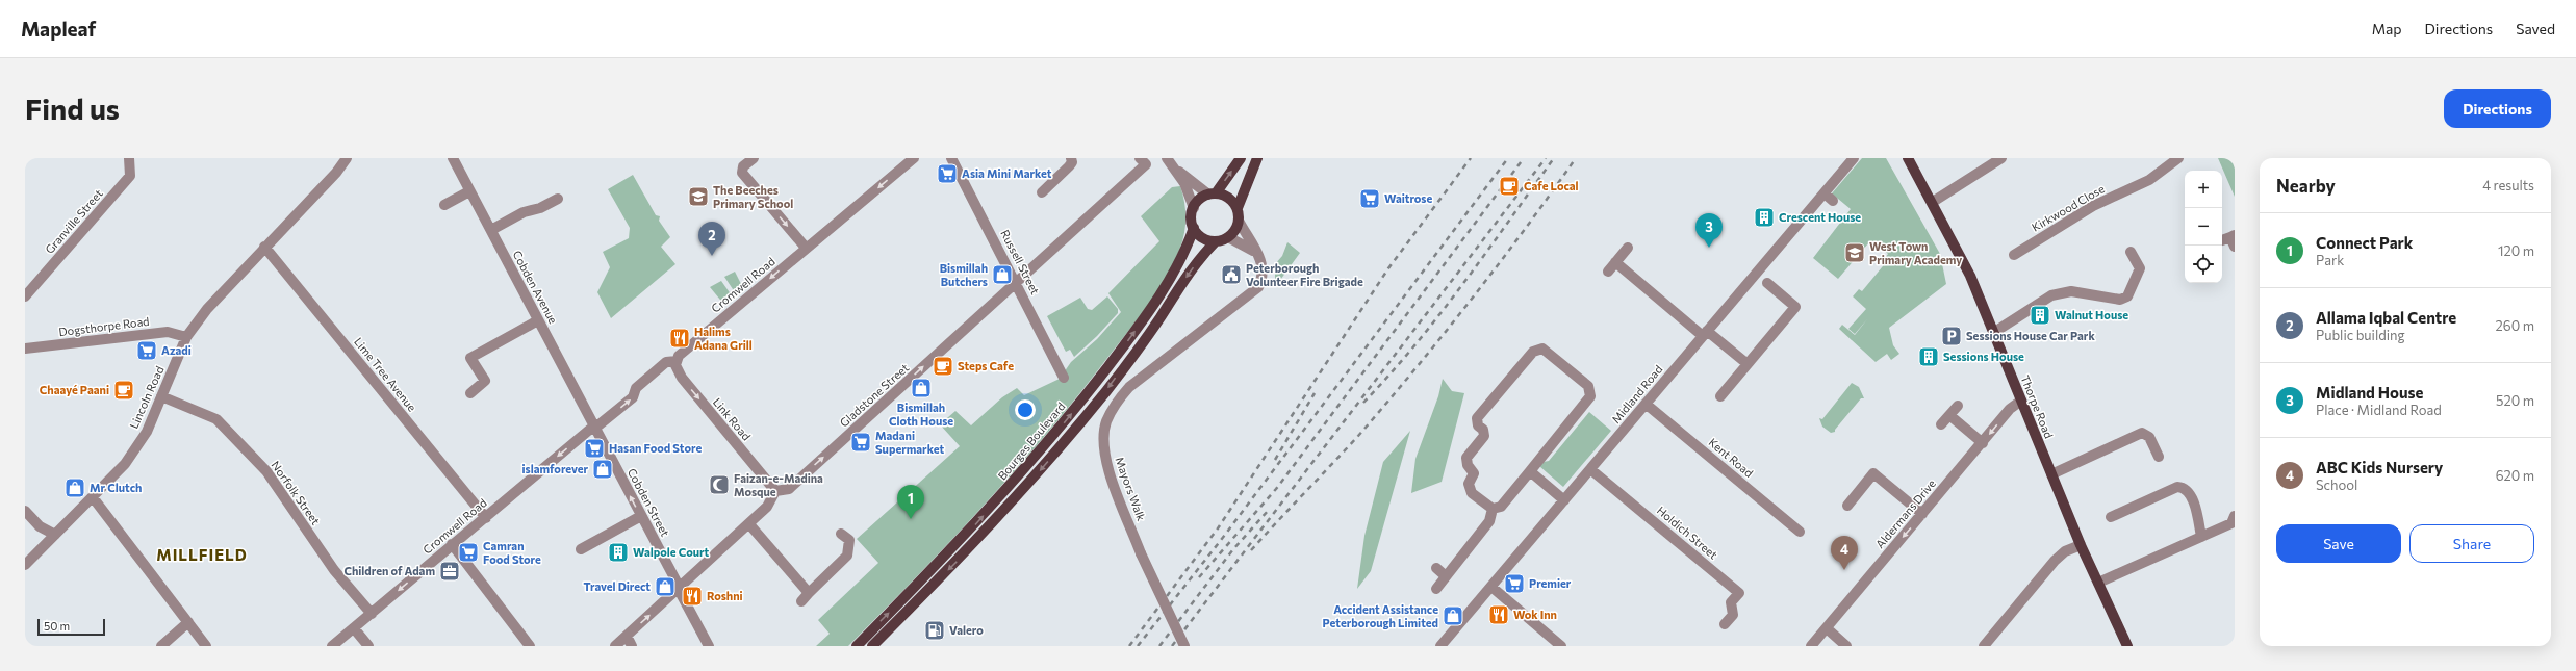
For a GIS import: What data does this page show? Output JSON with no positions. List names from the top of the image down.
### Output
{
  "streets": {
    "main road": ["Thorpe Road", "Bourges Boulevard"],
    "street": [
      "Kirkwood Close",
      "Granville Street",
      "Russell Street",
      "Cromwell Road",
      "Cobden Avenue",
      "Dogsthorpe Road",
      "Lime Tree Avenue",
      "Midland Road",
      "Gladstone Street",
      "Lincoln Road",
      "Link Road",
      "Kent Road",
      "Mayors Walk",
      "Norfolk Street",
      "Cobden Street",
      "Aldermans Drive",
      "Holdich Street"
    ]
  },
  "crossings": [
    ["Russell Street", "Gladstone Street"],
    ["Cromwell Road", "Cobden Avenue"],
    ["Cromwell Road", "Lime Tree Avenue"],
    ["Cromwell Road", "Link Road"],
    ["Cromwell Road", "Norfolk Street"],
    ["Cromwell Road", "Cobden Street"],
    ["Cobden Avenue", "Cobden Street"],
    ["Dogsthorpe Road", "Lincoln Road"],
    ["Lime Tree Avenue", "Lincoln Road"],
    ["Midland Road", "Kent Road"],
    ["Midland Road", "Holdich Street"],
    ["Gladstone Street", "Link Road"],
    ["Lincoln Road", "Norfolk Street"],
    ["Thorpe Road", "Aldermans Drive"],
    ["Bourges Boulevard", "Mayors Walk"]
  ],
  "one_way": [
    "Gladstone Street",
    "Link Road",
    "Cobden Street",
    "Aldermans Drive"
  ],
  "districts": ["MILLFIELD"],
  "places": {
    "supermarket": [
      "Asia Mini Market",
      "Waitrose",
      "Azadi",
      "Madani Supermarket",
      "Hasan Food Store",
      "Camran Food Store",
      "Premier"
    ],
    "cafe": ["Cafe Local", "Steps Cafe", "Chaayé Paani"],
    "school or university": ["The Beeches Primary School", "West Town Primary Academy"],
    "building": [
      "Crescent House",
      "Walnut House",
      "Sessions House",
      "Walpole Court"
    ],
    "shop": [
      "Bismillah Butchers",
      "Bismillah Cloth House",
      "islamforever",
      "Mr Clutch",
      "Travel Direct",
      "Accident Assistance Peterborough Limited"
    ],
    "public building": ["Peterborough Volunteer Fire Brigade"],
    "parking": ["Sessions House Car Park"],
    "restaurant": ["Halims Adana Grill", "Roshni", "Wok Inn"],
    "mosque": ["Faizan-e-Madina Mosque"],
    "office": ["Children of Adam"],
    "fuel station": ["Valero"]
  },
  "scale_bar": "50 m",
  "page": {
    "header": "Mapleaf",
    "nav": ["Map", "Directions", "Saved"],
    "buttons": [
      "Directions",
      ["Save", "Share"]
    ],
    "title": "Find us",
    "heading": ["Nearby", "4 results"],
    "map_buttons": ["+", "−"],
    "list": [
      {
        "mark": "1",
        "name": "Connect Park",
        "note": "Park",
        "value": "120 m"
      },
      {
        "mark": "2",
        "name": "Allama Iqbal Centre",
        "note": "Public building",
        "value": "260 m"
      },
      {
        "mark": "3",
        "name": "Midland House",
        "note": "Place · Midland Road",
        "value": "520 m"
      },
      {
        "mark": "4",
        "name": "ABC Kids Nursery",
        "note": "School",
        "value": "620 m"
      }
    ],
    "pins": [
      "3",
      "2",
      "1",
      "4"
    ],
    "scale": "50 m"
  }
}
